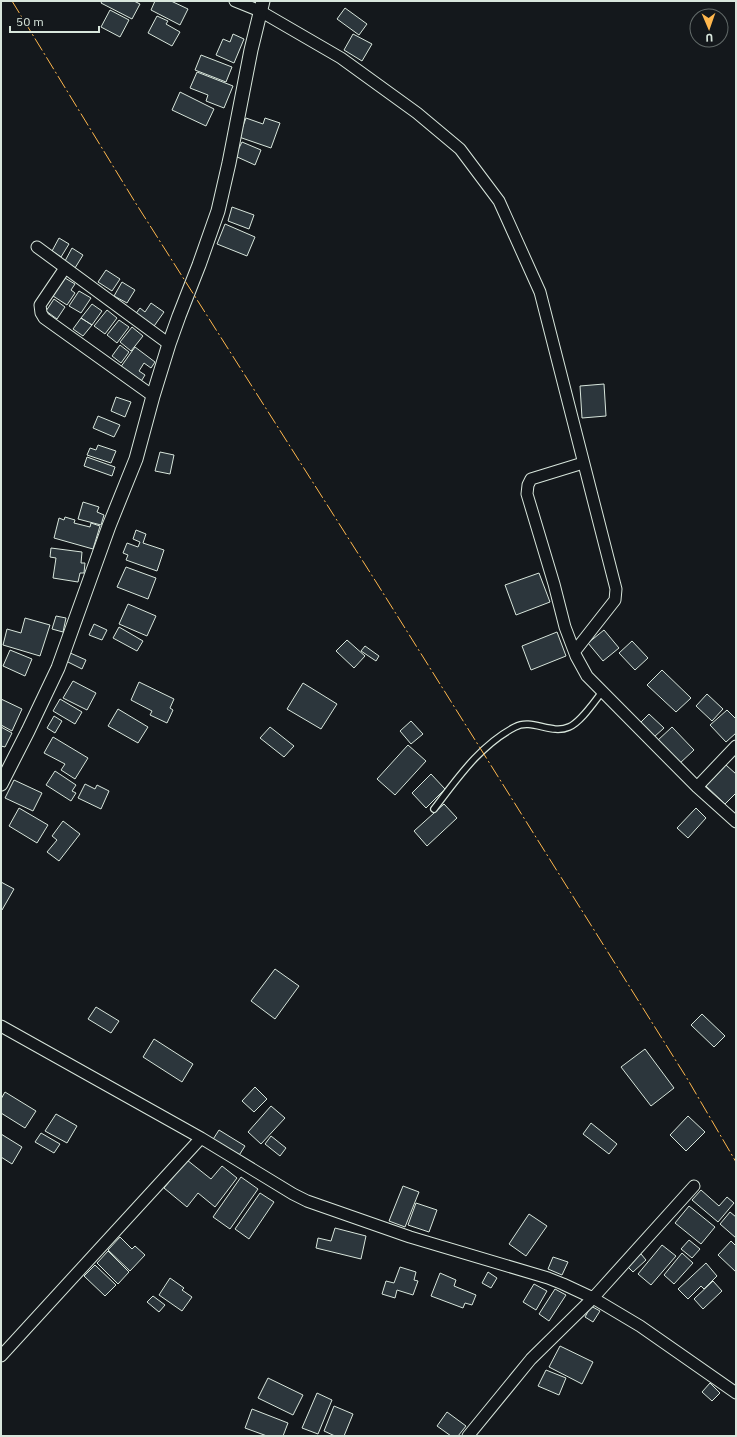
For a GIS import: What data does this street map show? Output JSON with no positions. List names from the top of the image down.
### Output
{
  "scale_bar": "50 m",
  "north": "bottom"
}
